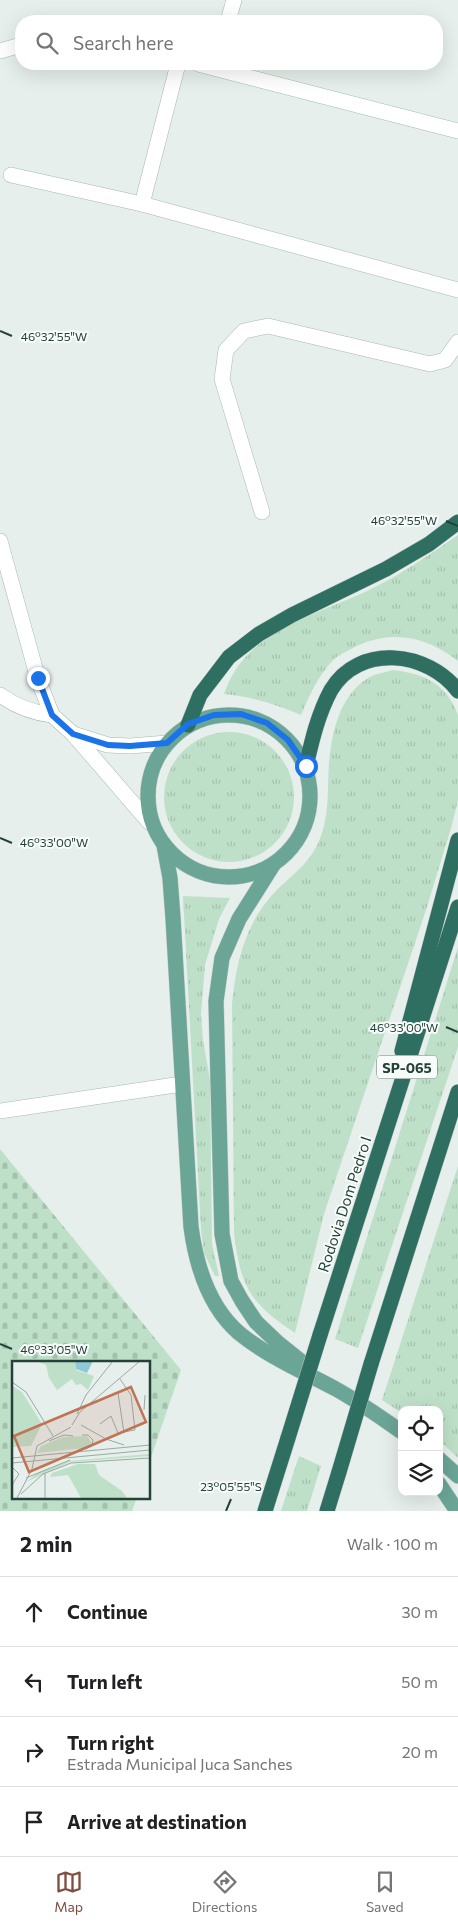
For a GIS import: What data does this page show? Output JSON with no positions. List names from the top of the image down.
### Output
{
  "streets": {
    "highway": ["SP-065", "Rodovia Dom Pedro I"]
  },
  "page": {
    "search": "Search here",
    "heading": ["2 min", "Walk · 100 m"],
    "list": [
      ["Continue", "30 m"],
      ["Turn left", "50 m"],
      ["Turn right", "Estrada Municipal Juca Sanches", "20 m"],
      "Arrive at destination"
    ],
    "nav": ["Map", "Directions", "Saved"]
  },
  "coordinates": [
    "46°32'55\"W",
    "46°33'00\"W",
    "46°33'05\"W",
    "23°05'55\"S"
  ]
}
